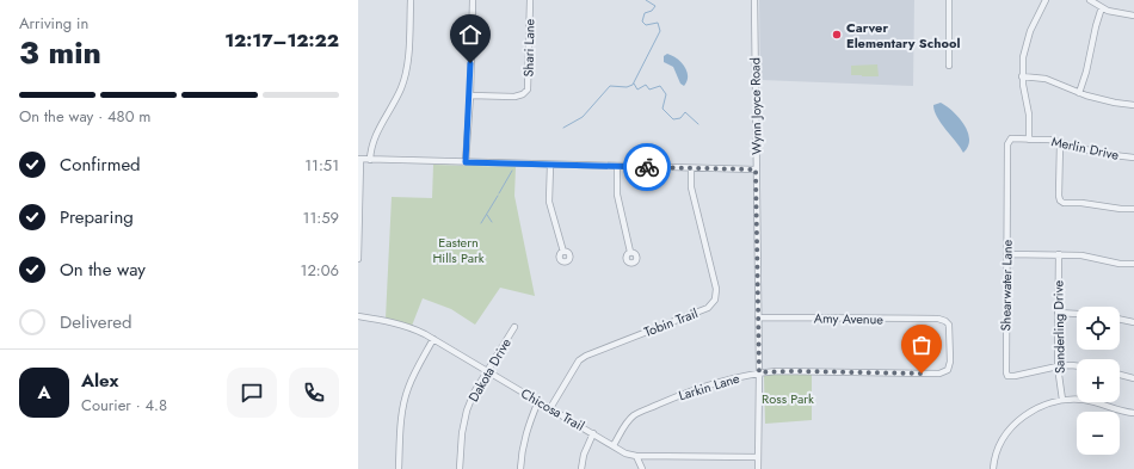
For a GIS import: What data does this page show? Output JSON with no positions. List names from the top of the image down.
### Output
{
  "streets": {
    "street": [
      "Shari Lane",
      "Wynn Joyce Road",
      "Merlin Drive",
      "Shearwater Lane",
      "Amy Avenue",
      "Tobin Trail",
      "Sanderling Drive",
      "Dakota Drive",
      "Larkin Lane",
      "Chicosa Trail"
    ]
  },
  "crossings": [
    ["Wynn Joyce Road", "Amy Avenue"],
    ["Wynn Joyce Road", "Larkin Lane"],
    ["Wynn Joyce Road", "Chicosa Trail"],
    ["Merlin Drive", "Shearwater Lane"],
    ["Shearwater Lane", "Sanderling Drive"],
    ["Amy Avenue", "Larkin Lane"],
    ["Tobin Trail", "Chicosa Trail"],
    ["Dakota Drive", "Chicosa Trail"],
    ["Larkin Lane", "Chicosa Trail"]
  ],
  "parks": ["Eastern Hills Park", "Ross Park"],
  "places": ["Carver Elementary School"],
  "page": {
    "heading": ["3 min", "Arriving in", "12:17–12:22"],
    "panel": ["Alex", "Courier · 4.8"],
    "bar": "On the way · 480 m",
    "list": [
      ["Confirmed", "11:51"],
      ["Preparing", "11:59"],
      ["On the way", "12:06"],
      "Delivered"
    ],
    "map_buttons": ["+", "−"],
    "round": "A"
  }
}
